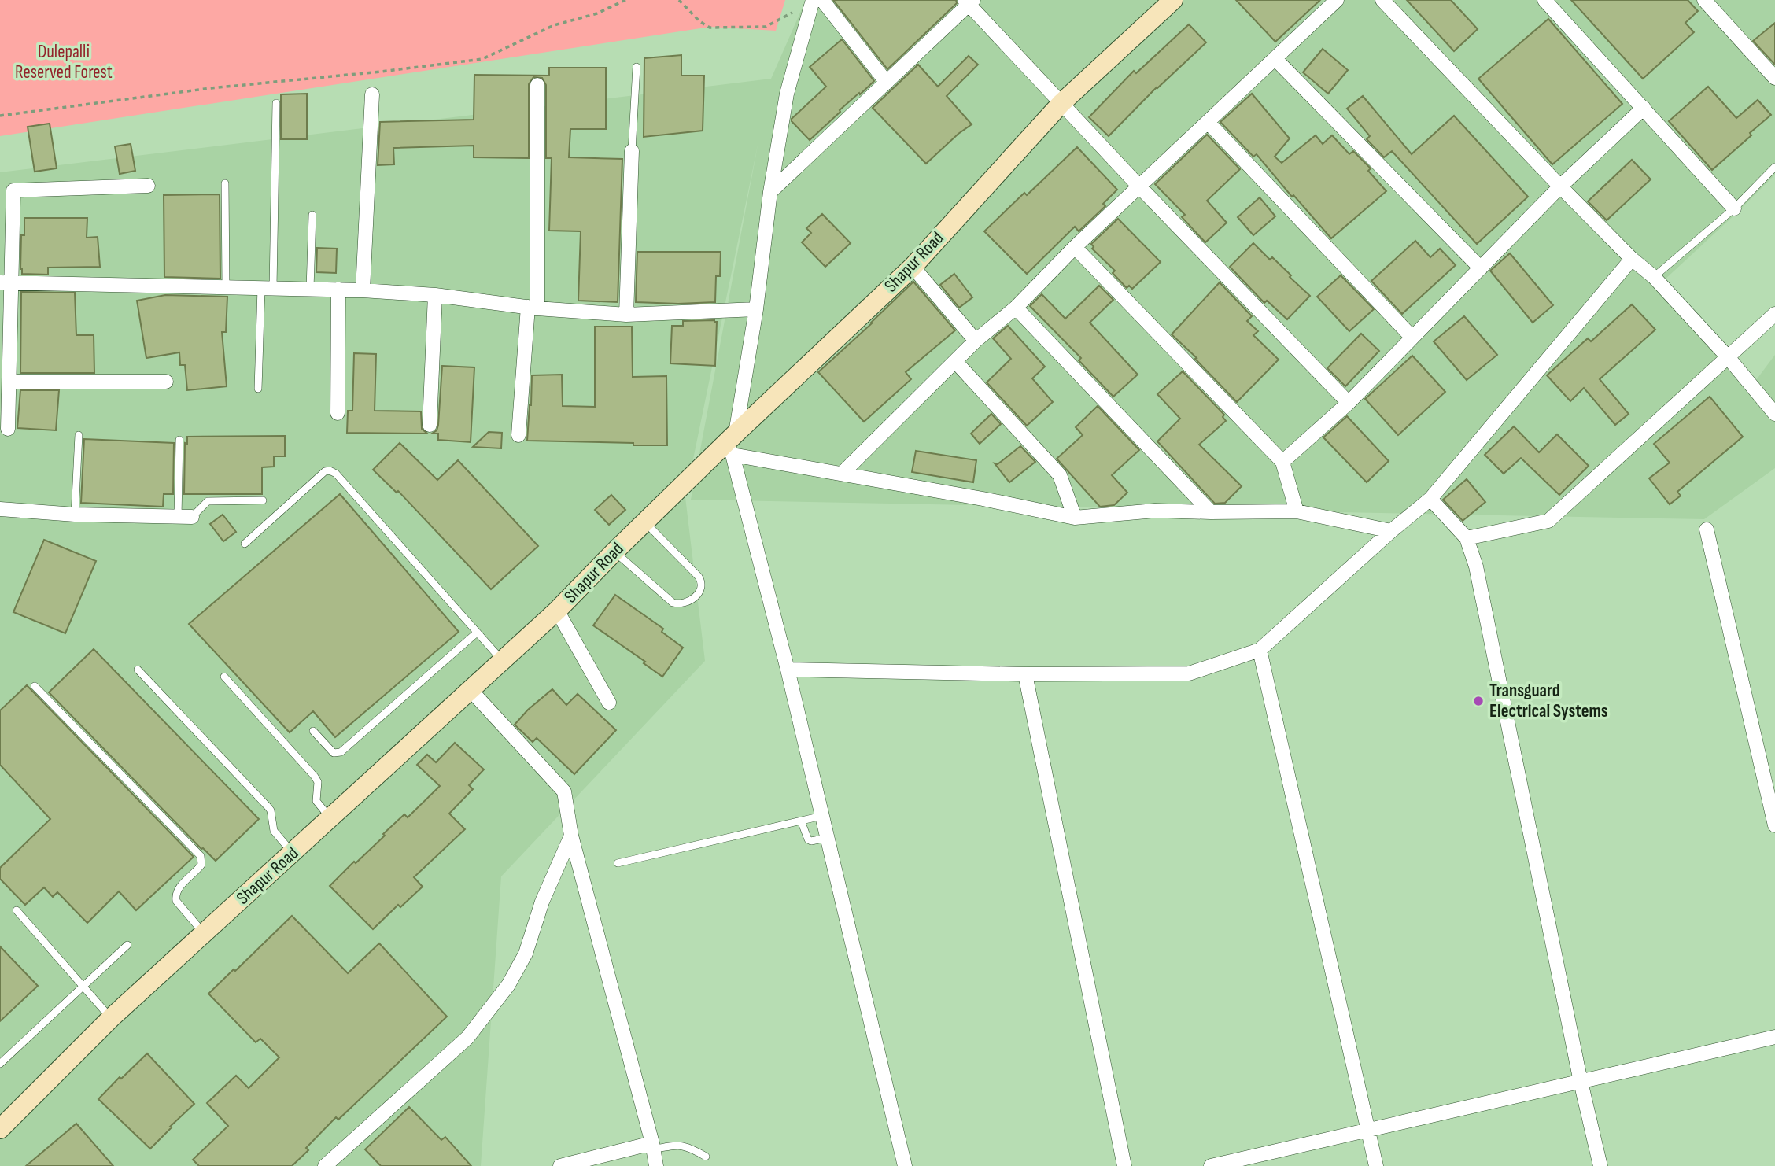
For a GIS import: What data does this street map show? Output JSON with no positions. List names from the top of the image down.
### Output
{
  "streets": {
    "street": ["Shapur Road"]
  },
  "parks": ["Dulepalli Reserved Forest"],
  "places": ["Transguard Electrical Systems"]
}
